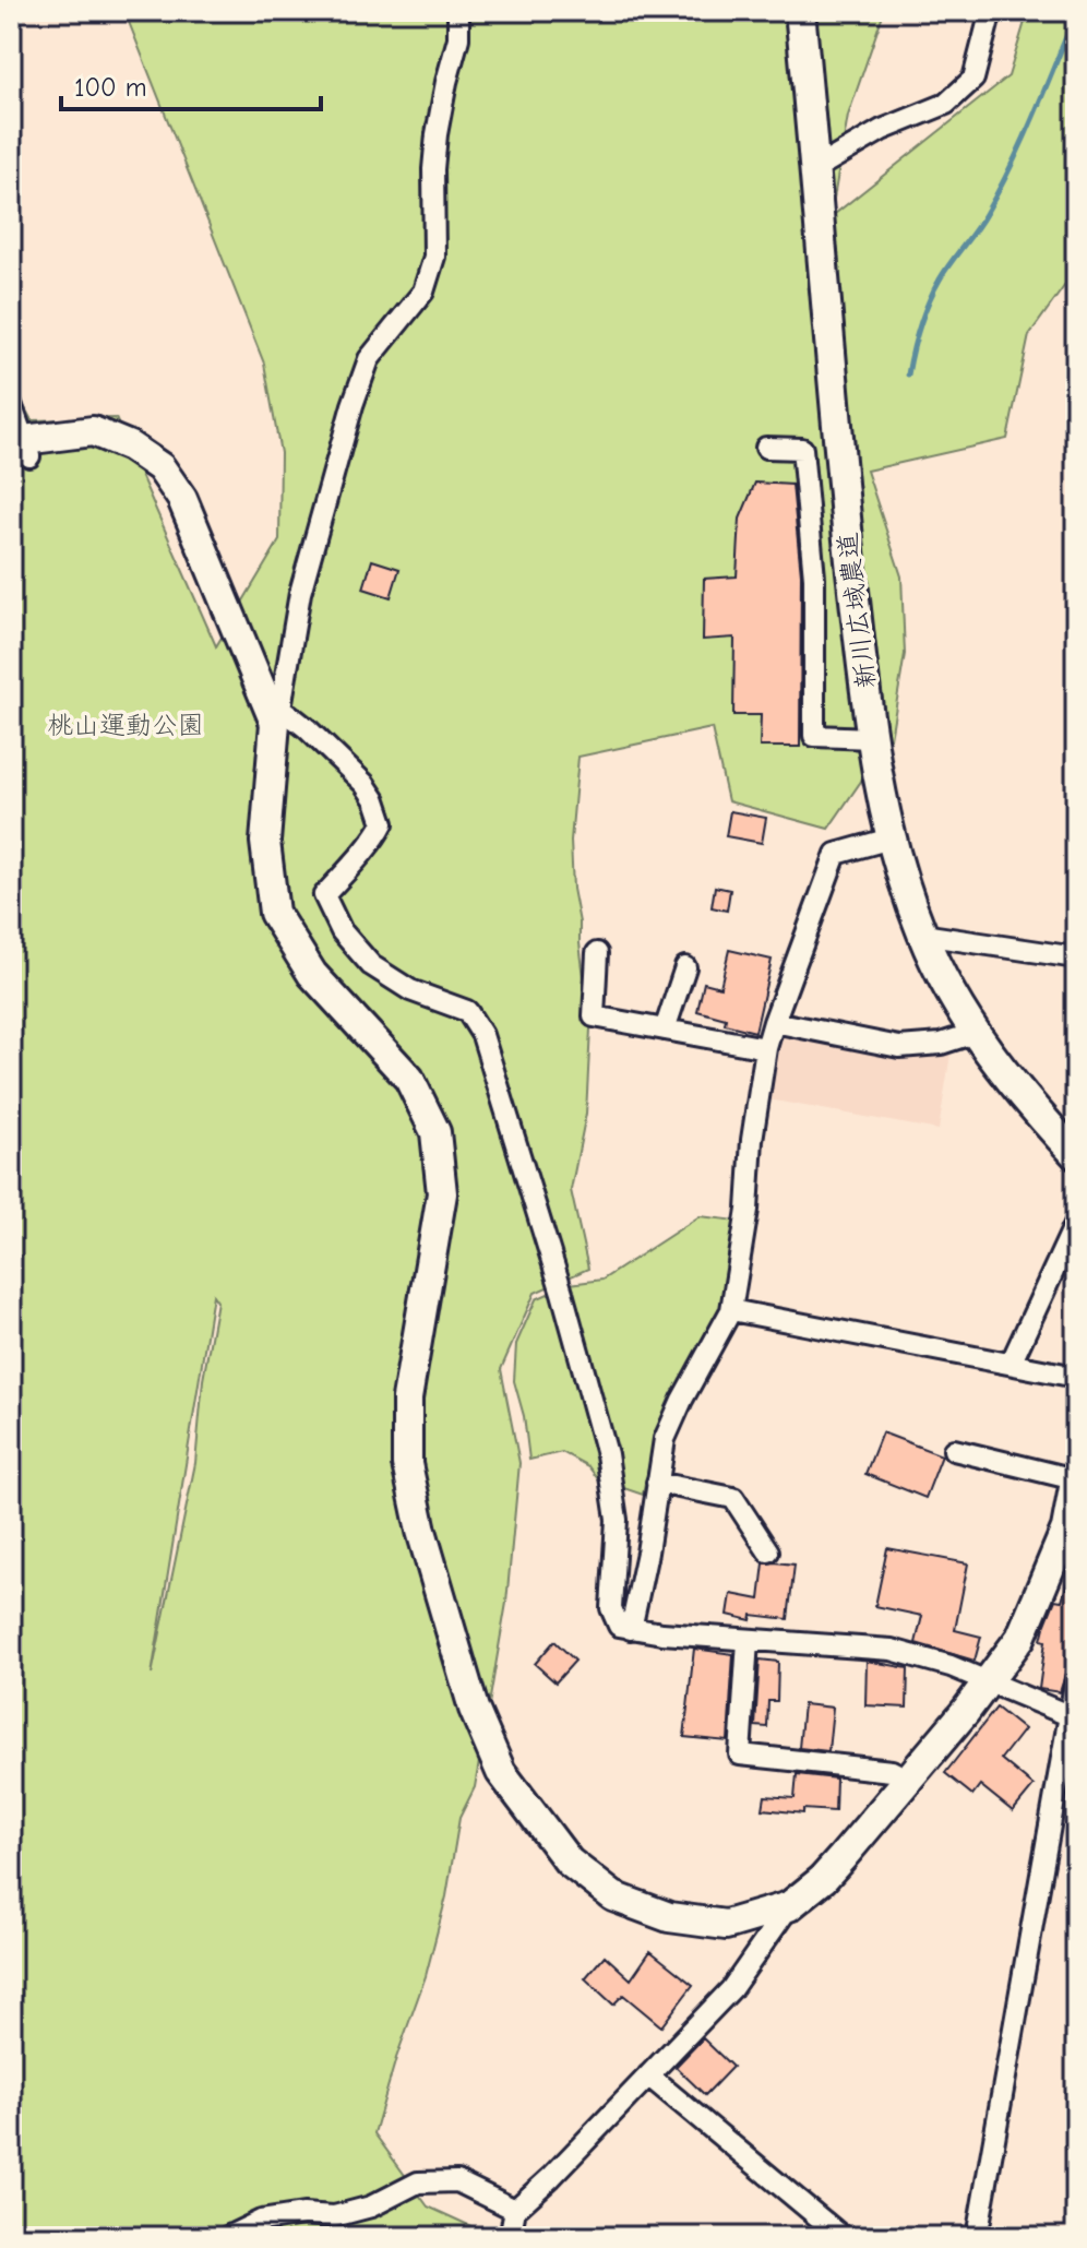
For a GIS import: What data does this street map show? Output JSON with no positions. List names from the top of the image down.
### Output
{
  "streets": {
    "street": ["新川広域農道"]
  },
  "parks": ["桃山運動公園"],
  "scale_bar": "100 m"
}
